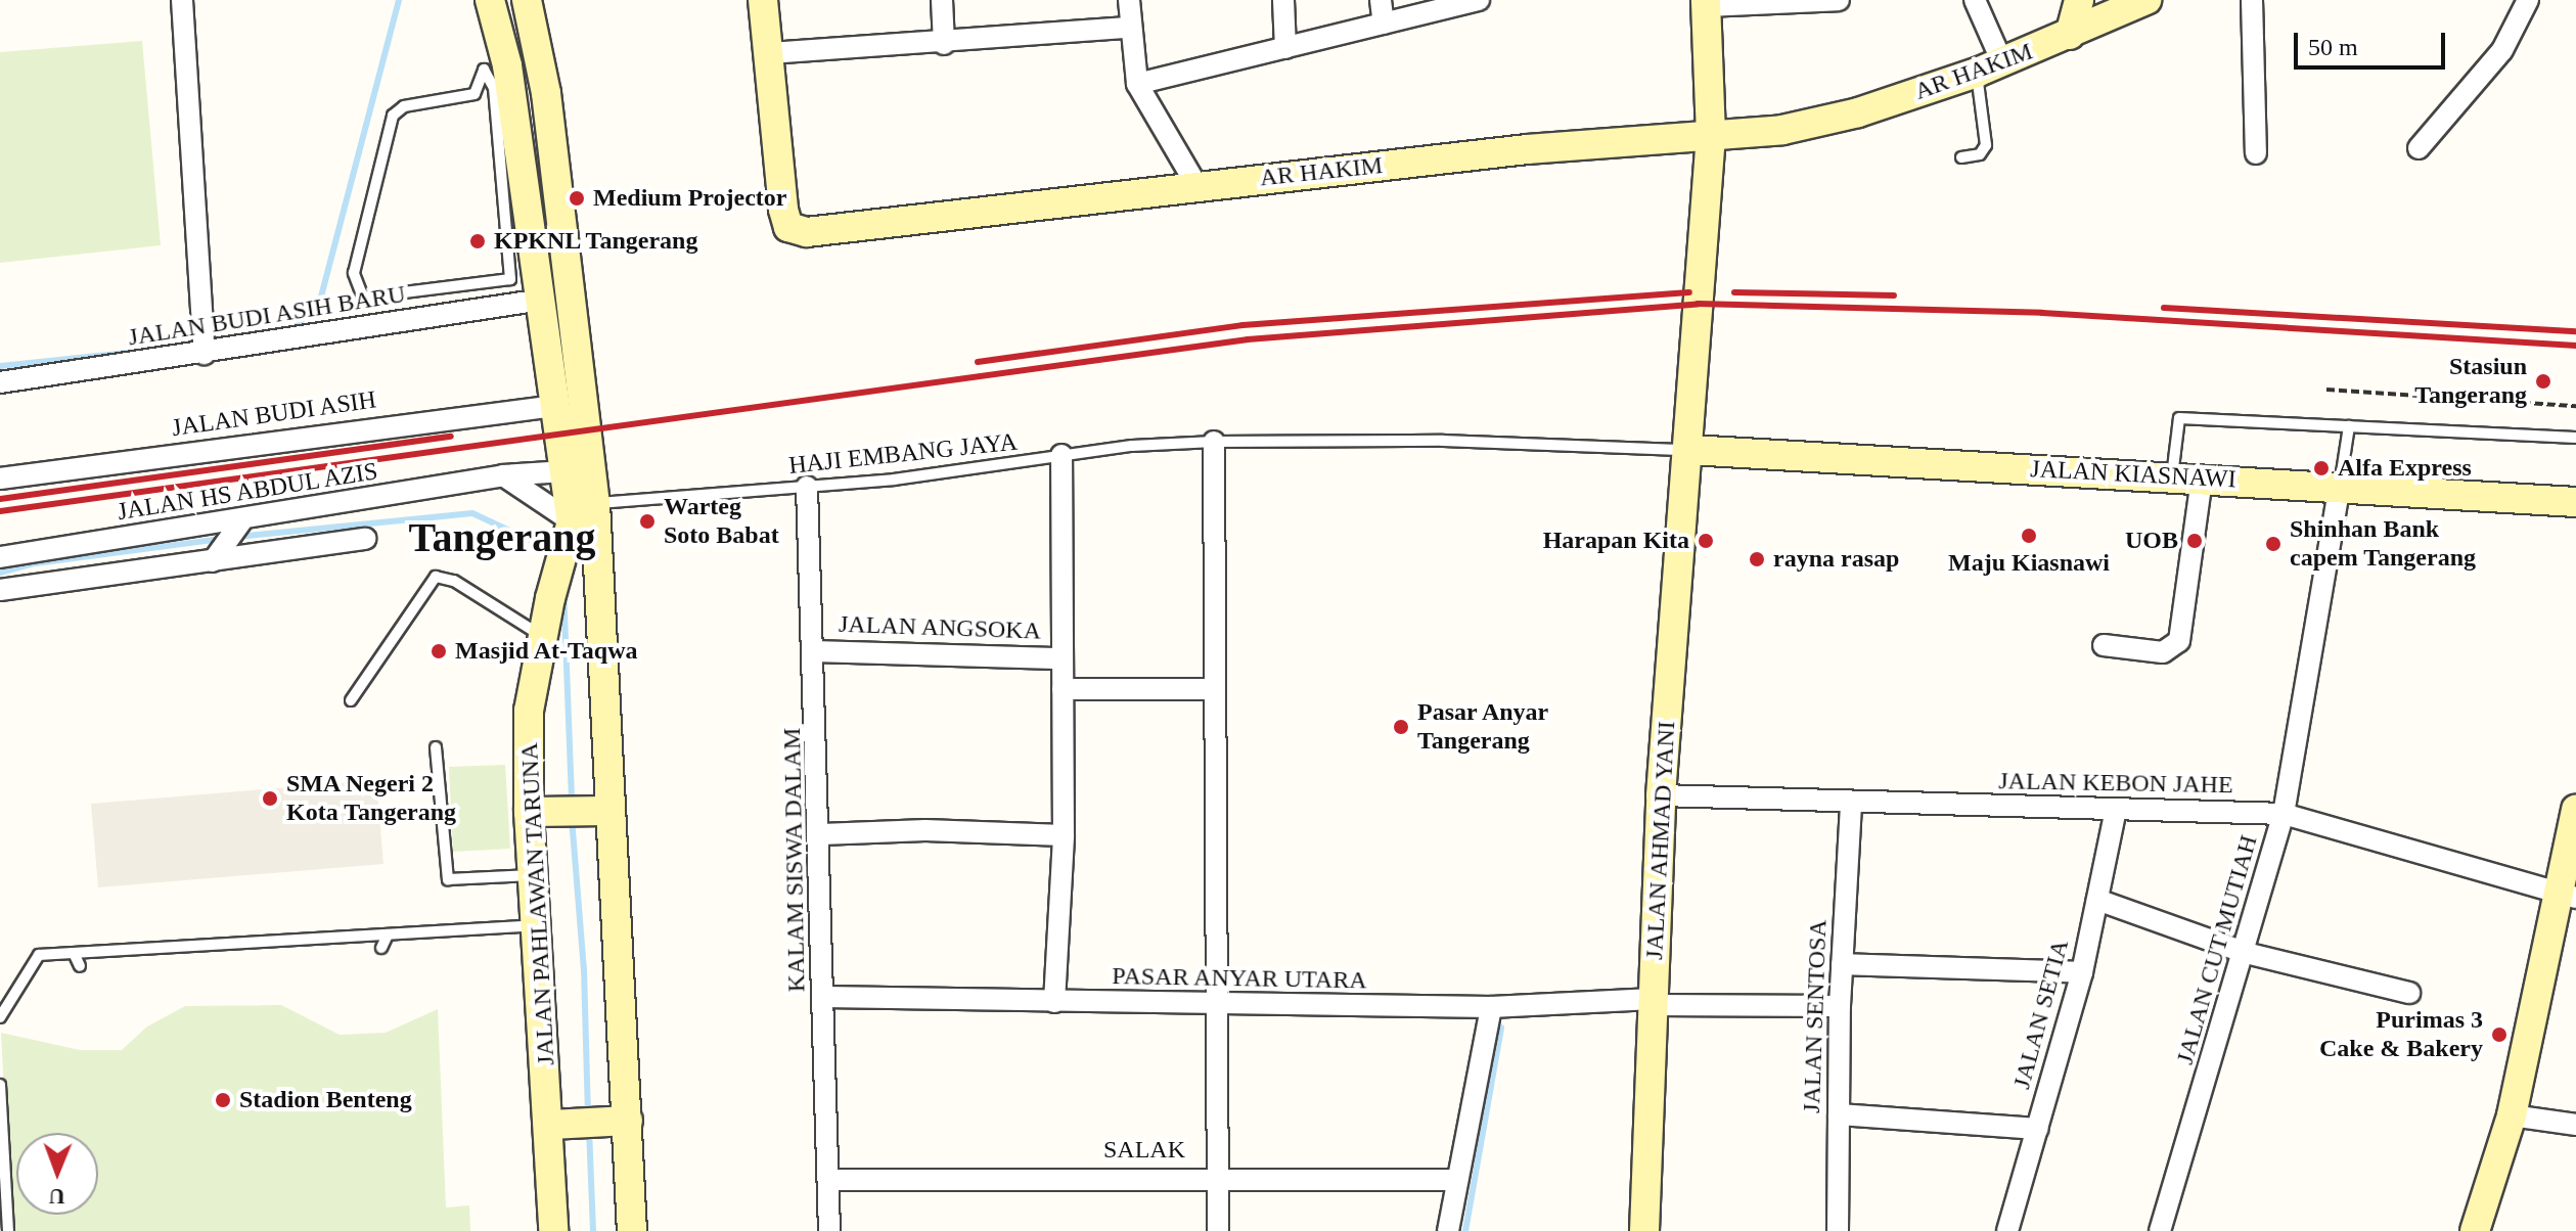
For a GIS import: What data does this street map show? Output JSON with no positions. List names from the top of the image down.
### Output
{
  "streets": {
    "street": [
      "AR HAKIM",
      "JALAN BUDI ASIH BARU",
      "JALAN BUDI ASIH",
      "JALAN KIASNAWI",
      "JALAN HS ABDUL AZIS",
      "JALAN ANGSOKA",
      "JALAN KEBON JAHE",
      "JALAN AHMAD YANI",
      "KALAM SISWA DALAM",
      "JALAN PAHLAWAN TARUNA",
      "JALAN CUT MUTIAH",
      "PASAR ANYAR UTARA",
      "JALAN SETIA",
      "JALAN SENTOSA",
      "SALAK"
    ],
    "lane": ["HAJI EMBANG JAYA"]
  },
  "crossings": [
    ["AR HAKIM", "JALAN AHMAD YANI"],
    ["JALAN BUDI ASIH BARU", "JALAN PAHLAWAN TARUNA"],
    ["JALAN BUDI ASIH", "JALAN PAHLAWAN TARUNA"],
    ["HAJI EMBANG JAYA", "JALAN KIASNAWI"],
    ["HAJI EMBANG JAYA", "JALAN AHMAD YANI"],
    ["HAJI EMBANG JAYA", "KALAM SISWA DALAM"],
    ["JALAN KIASNAWI", "JALAN AHMAD YANI"],
    ["JALAN KIASNAWI", "JALAN CUT MUTIAH"],
    ["JALAN HS ABDUL AZIS", "JALAN PAHLAWAN TARUNA"],
    ["JALAN ANGSOKA", "KALAM SISWA DALAM"],
    ["JALAN KEBON JAHE", "JALAN AHMAD YANI"],
    ["JALAN KEBON JAHE", "JALAN CUT MUTIAH"],
    ["JALAN KEBON JAHE", "JALAN SETIA"],
    ["JALAN KEBON JAHE", "JALAN SENTOSA"],
    ["JALAN AHMAD YANI", "PASAR ANYAR UTARA"],
    ["KALAM SISWA DALAM", "PASAR ANYAR UTARA"],
    ["KALAM SISWA DALAM", "SALAK"],
    ["PASAR ANYAR UTARA", "JALAN SENTOSA"]
  ],
  "districts": ["Tangerang"],
  "places": [
    "Medium Projector",
    "KPKNL Tangerang",
    "Stasiun Tangerang",
    "Alfa Express",
    "Warteg Soto Babat",
    "Maju Kiasnawi",
    "Harapan Kita",
    "UOB",
    "Shinhan Bank capem Tangerang",
    "rayna rasap",
    "Masjid At-Taqwa",
    "Pasar Anyar Tangerang",
    "SMA Negeri 2 Kota Tangerang",
    "Purimas 3 Cake & Bakery",
    "Stadion Benteng"
  ],
  "scale_bar": "50 m",
  "north": "bottom"
}
